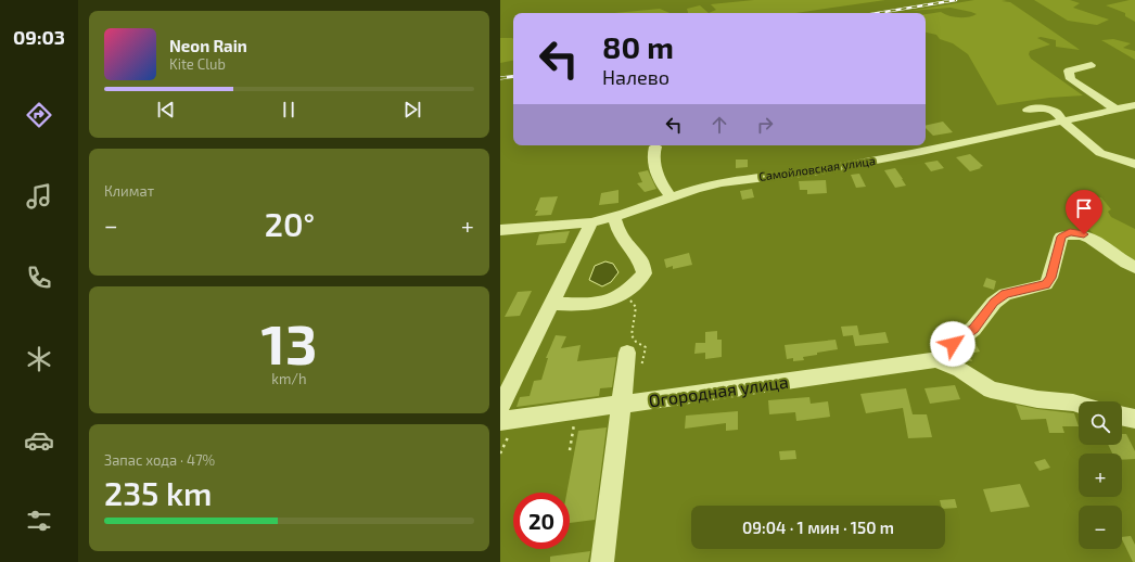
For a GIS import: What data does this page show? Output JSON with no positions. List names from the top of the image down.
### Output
{
  "streets": {
    "street": ["Самойловская улица", "Огородная улица"]
  },
  "page": {
    "tabs": "09:03",
    "turn": ["80 m", "Налево"],
    "song": ["Neon Rain", "Kite Club"],
    "tile": [
      "Климат",
      ["13", "km/h"],
      ["Запас хода · 47%", "235 km"]
    ],
    "heat": ["−", "20°", "+"],
    "map_buttons": ["+", "−"],
    "limit": "20",
    "trip": "09:04 · 1 мин · 150 m"
  }
}
